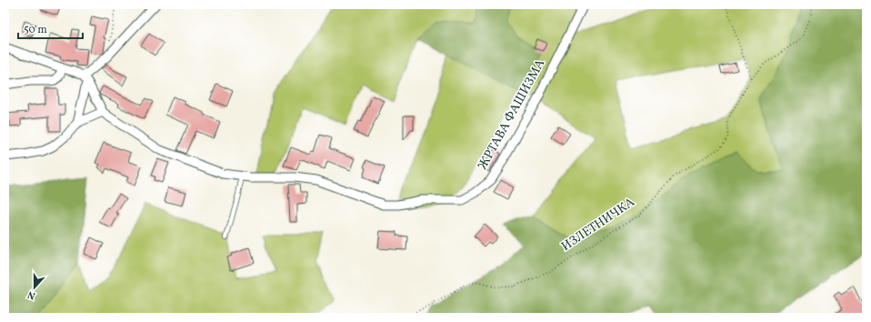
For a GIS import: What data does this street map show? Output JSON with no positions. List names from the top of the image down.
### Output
{
  "streets": {
    "street": ["ЖРТАВА ФАШИЗМА"],
    "path": ["ИЗЛЕТНИЧКА"]
  },
  "scale_bar": "50 m",
  "north": "bottom"
}
